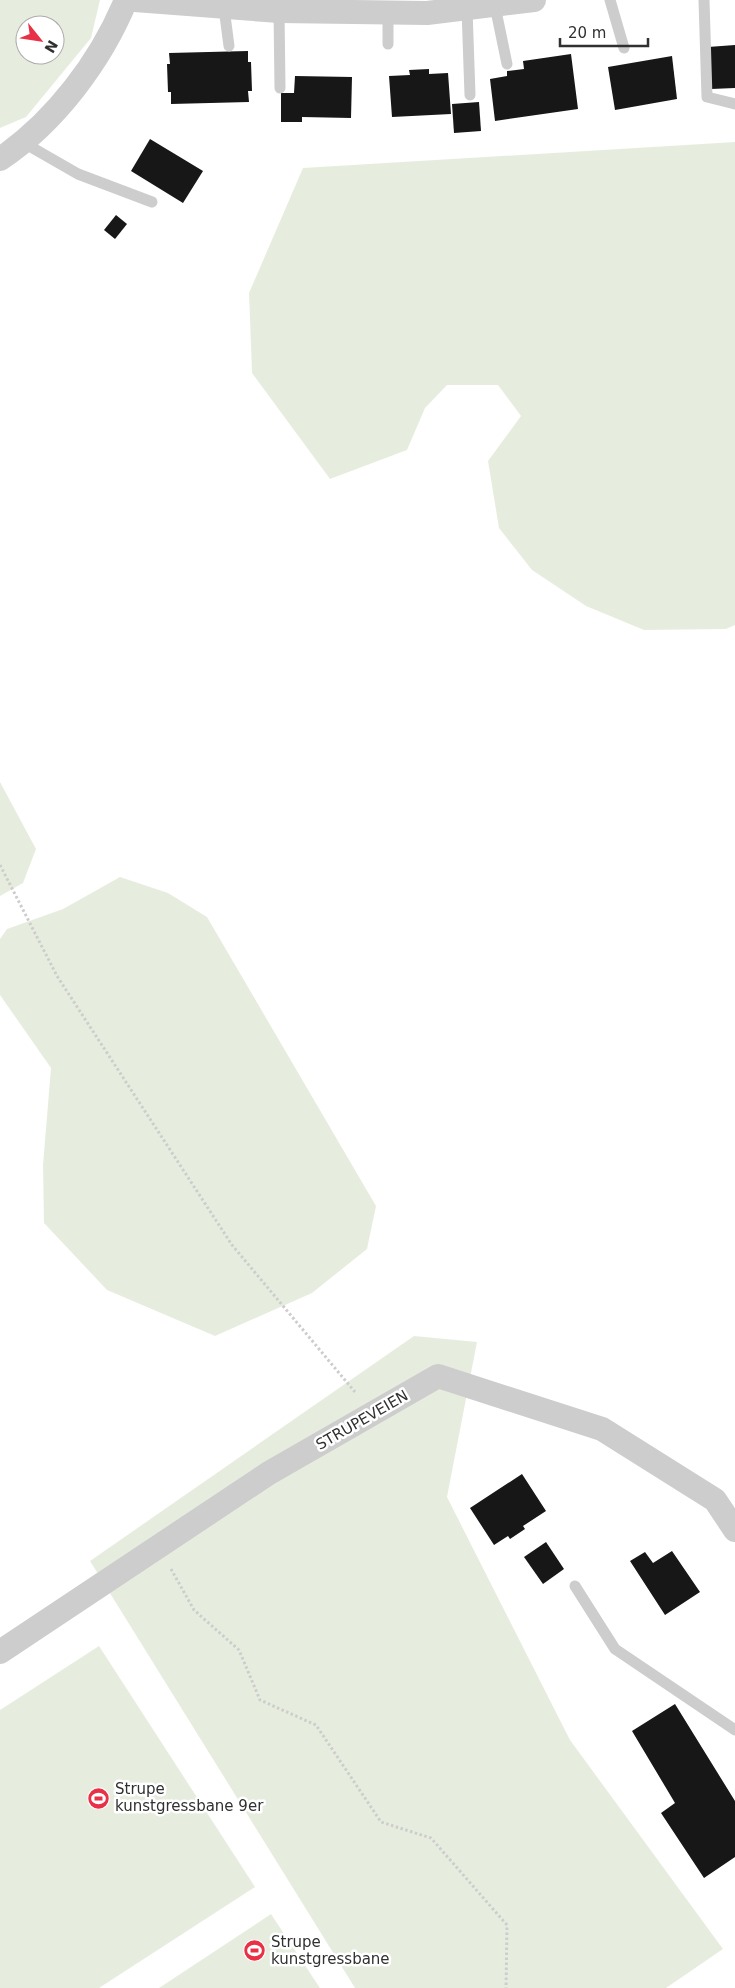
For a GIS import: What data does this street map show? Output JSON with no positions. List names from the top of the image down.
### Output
{
  "streets": {
    "street": ["STRUPEVEIEN"]
  },
  "places": {
    "sports": ["Strupe kunstgressbane 9er", "Strupe kunstgressbane"]
  },
  "scale_bar": "20 m",
  "north": "bottom right"
}
